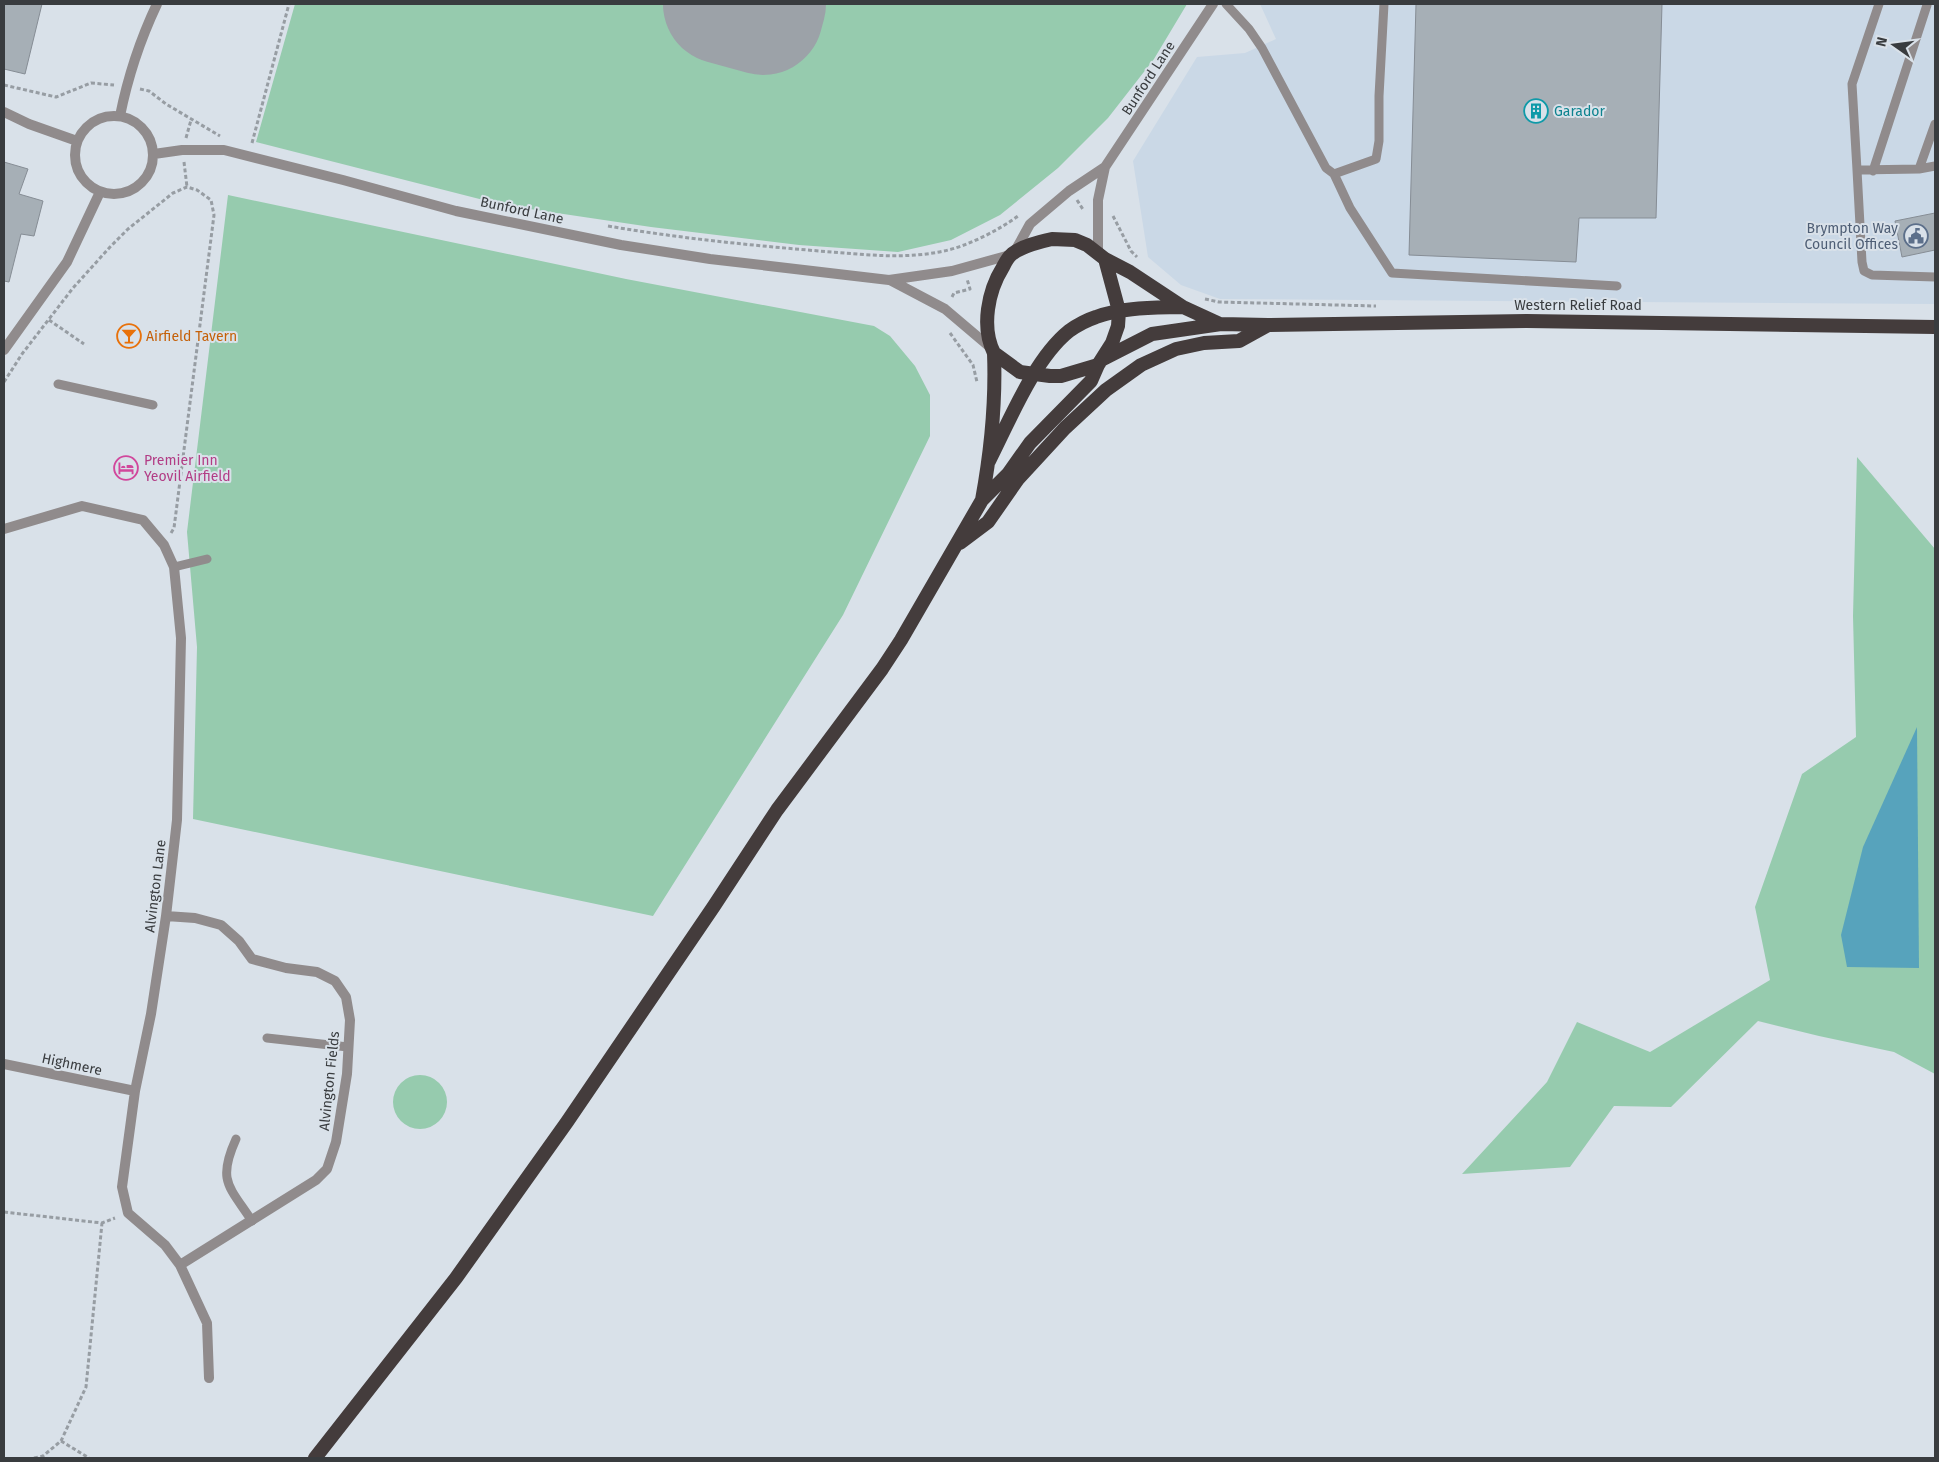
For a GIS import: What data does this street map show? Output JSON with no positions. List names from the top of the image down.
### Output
{
  "streets": {
    "highway": ["Western Relief Road"],
    "street": [
      "Bunford Lane",
      "Alvington Lane",
      "Highmere",
      "Alvington Fields"
    ]
  },
  "crossings": [
    ["Bunford Lane", "Western Relief Road"],
    ["Alvington Lane", "Highmere"],
    ["Alvington Lane", "Alvington Fields"]
  ],
  "places": {
    "building": ["Garador"],
    "public building": ["Brympton Way Council Offices"],
    "bar": ["Airfield Tavern"],
    "hotel": ["Premier Inn Yeovil Airfield"]
  },
  "north": "left"
}
